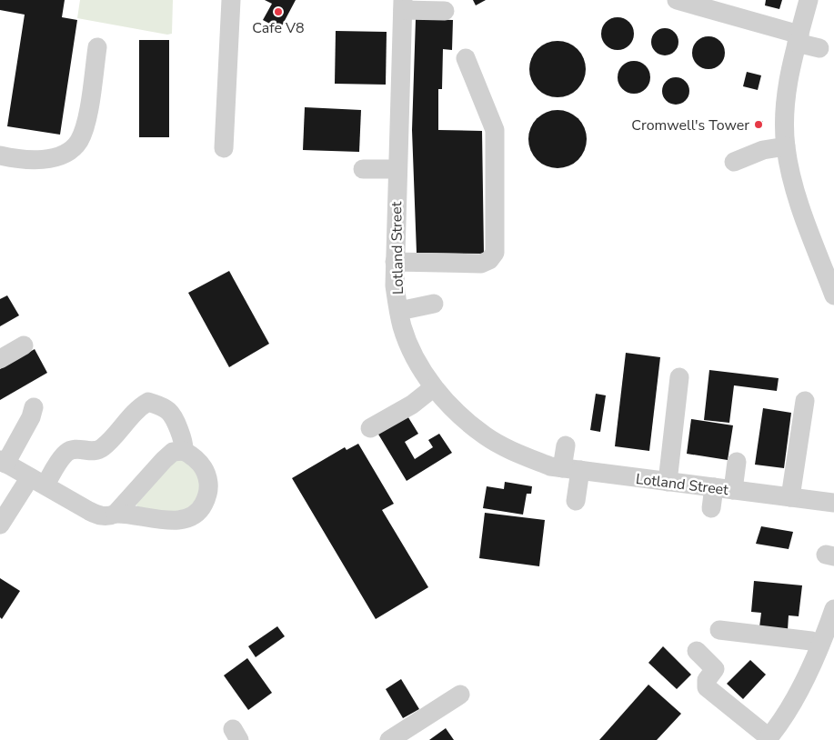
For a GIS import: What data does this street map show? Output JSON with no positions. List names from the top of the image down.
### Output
{
  "streets": {
    "street": ["Lotland Street"]
  },
  "places": ["Cafe V8", "Cromwell's Tower"]
}
